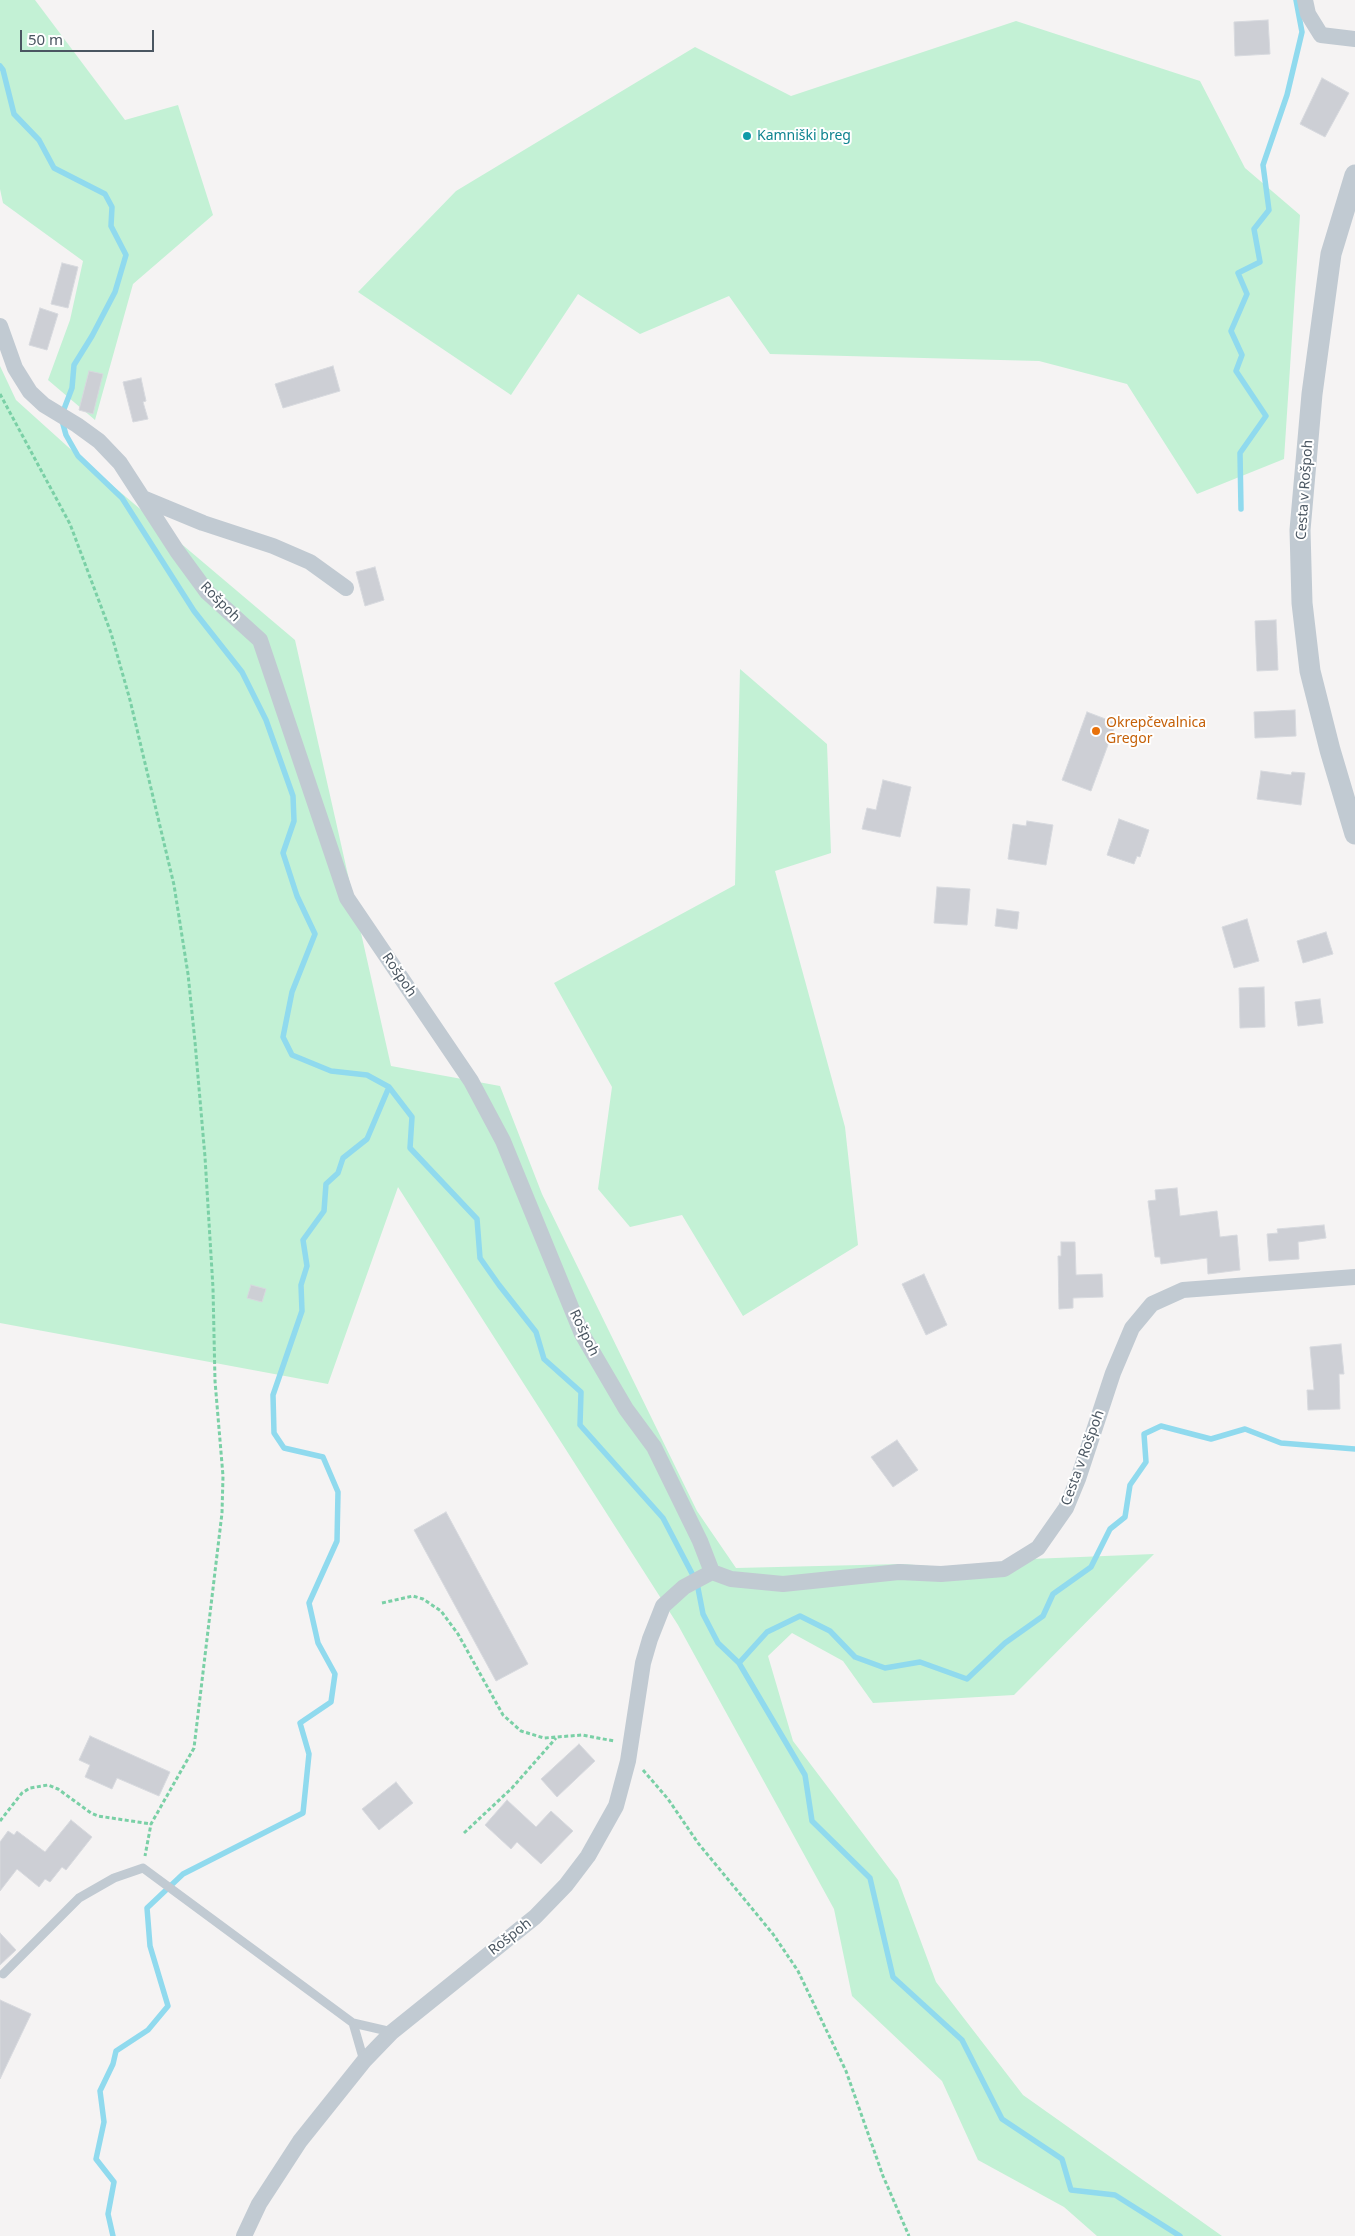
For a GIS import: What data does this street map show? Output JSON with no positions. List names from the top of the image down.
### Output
{
  "streets": {
    "street": ["Cesta v Rošpoh", "Rošpoh"]
  },
  "crossings": [
    ["Cesta v Rošpoh", "Rošpoh"]
  ],
  "places": ["Kamniški breg", "Okrepčevalnica Gregor"],
  "scale_bar": "50 m"
}
